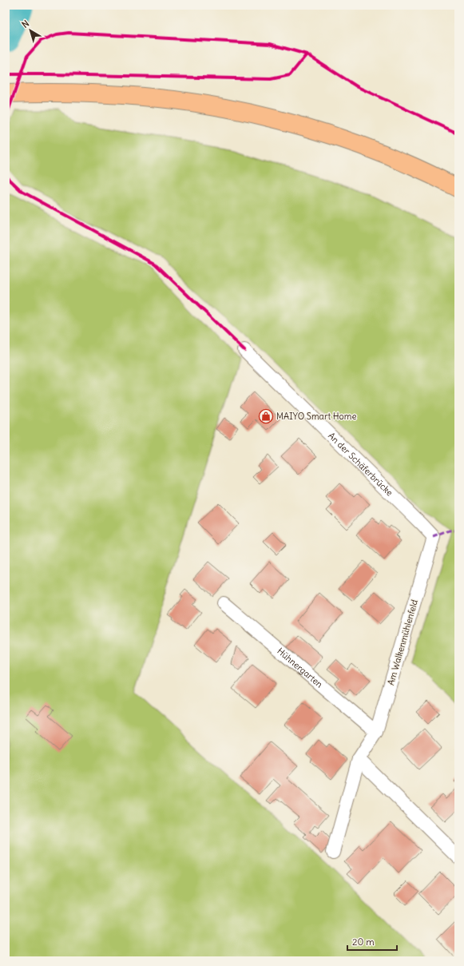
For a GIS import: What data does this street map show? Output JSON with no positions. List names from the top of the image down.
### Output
{
  "streets": {
    "street": ["An der Schäferbrücke", "Am Walkenmühlenfeld", "Hühnergarten"]
  },
  "crossings": [
    ["An der Schäferbrücke", "Am Walkenmühlenfeld"],
    ["Am Walkenmühlenfeld", "Hühnergarten"]
  ],
  "places": {
    "shop": ["MAIYO Smart Home"]
  },
  "scale_bar": "20 m",
  "north": "top left"
}
